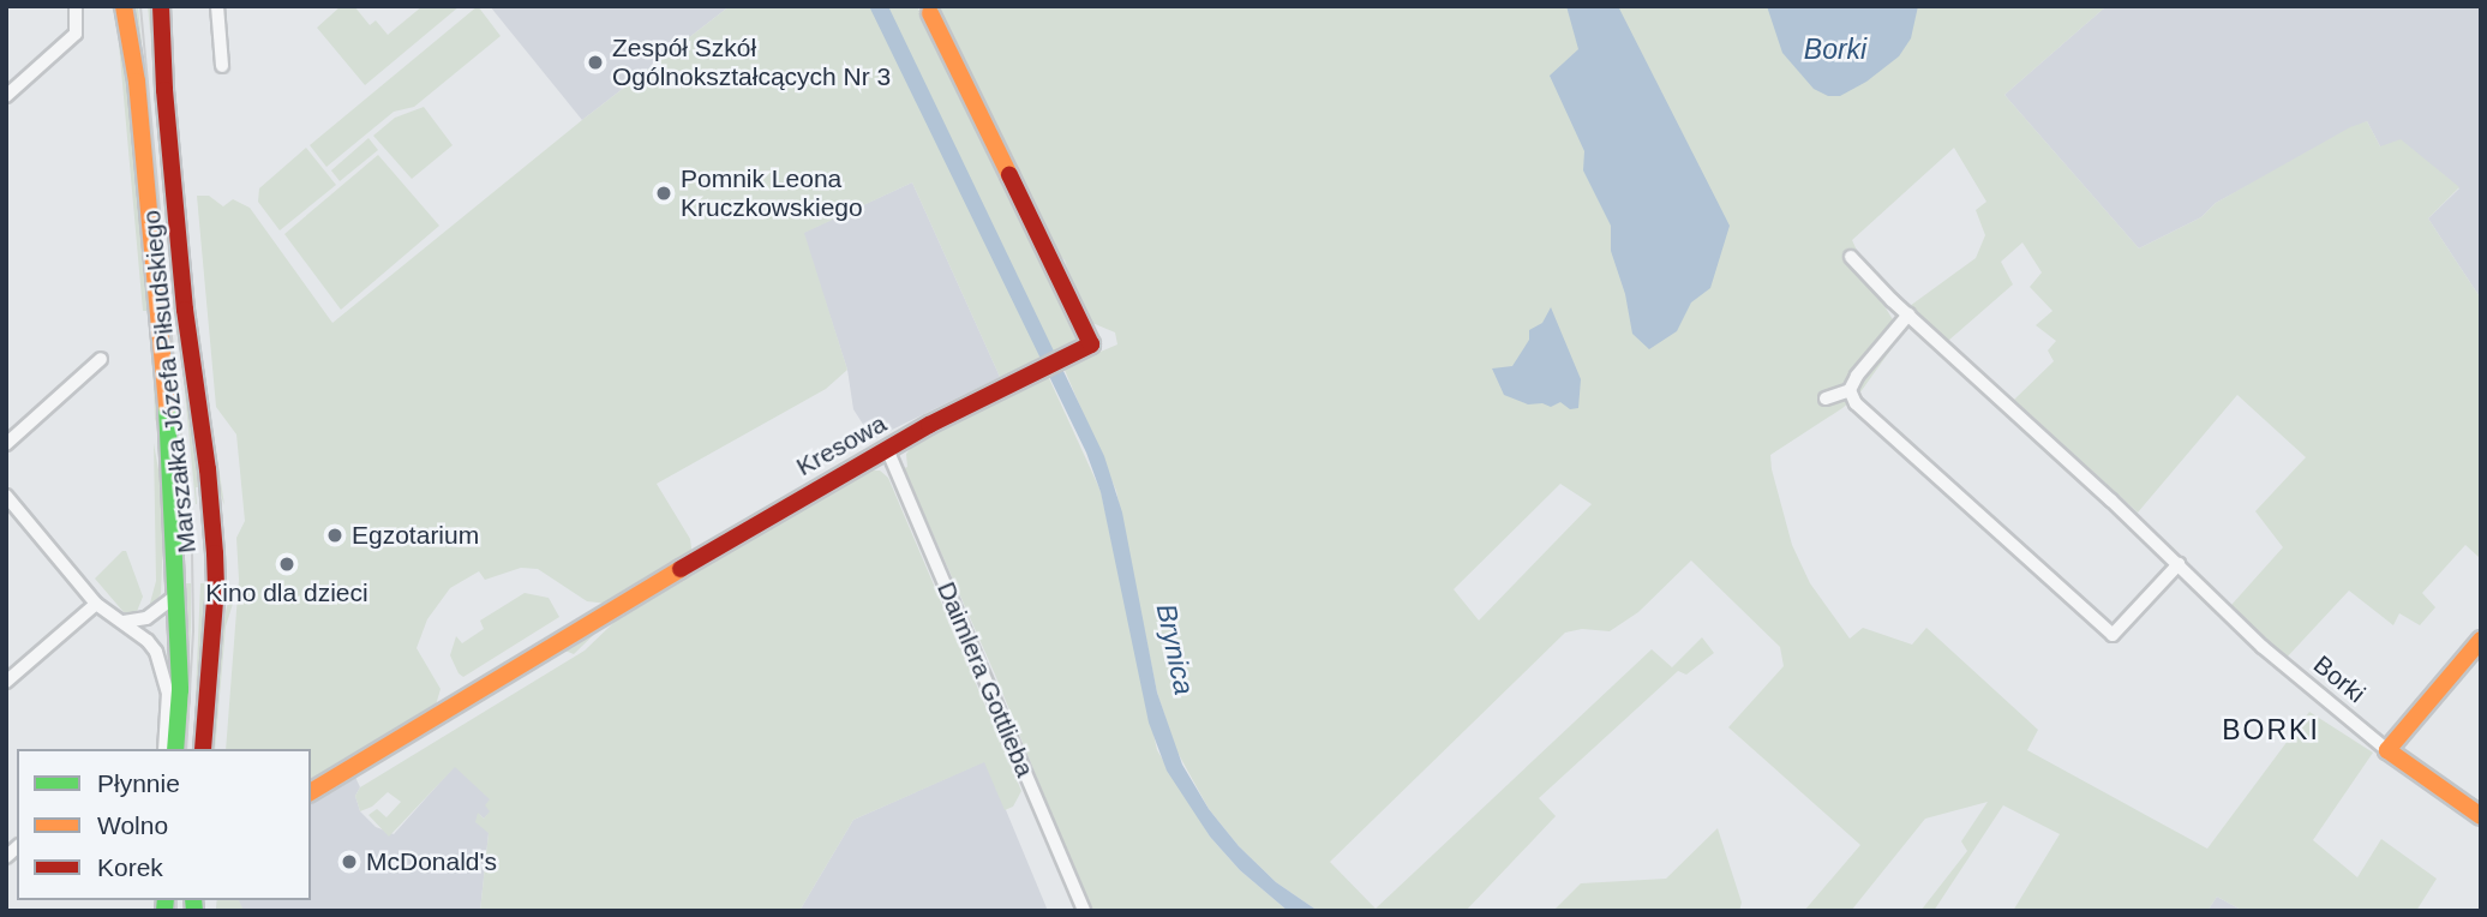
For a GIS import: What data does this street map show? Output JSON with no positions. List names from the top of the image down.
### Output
{
  "streets": {
    "street": [
      "Marszałka Józefa Piłsudskiego",
      "Kresowa",
      "Daimlera Gottlieba",
      "Borki"
    ]
  },
  "crossings": [
    ["Kresowa", "Daimlera Gottlieba"]
  ],
  "districts": ["BORKI"],
  "water": ["Borki", "Brynica"],
  "places": [
    "Zespół Szkół Ogólnokształcących Nr 3",
    "Pomnik Leona Kruczkowskiego",
    "Egzotarium",
    "Kino dla dzieci",
    "McDonald's"
  ],
  "legend": ["Płynnie", "Wolno", "Korek"]
}
